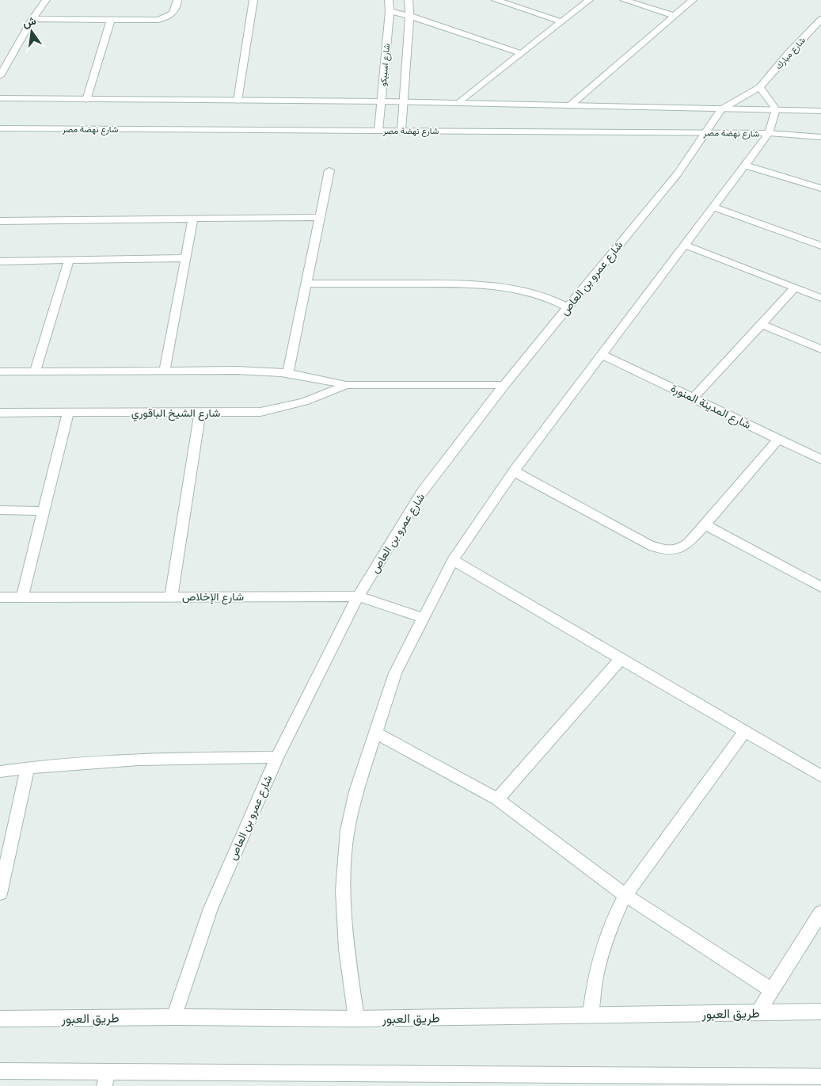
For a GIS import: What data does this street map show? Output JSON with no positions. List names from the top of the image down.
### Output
{
  "streets": {
    "street": [
      "شارع مبارك",
      "شارع اسبيكو",
      "شارع نهضة مصر",
      "شارع عمرو بن العاص",
      "شارع المدينة المنورة",
      "شارع الشيخ الباقوري",
      "شارع الإخلاص",
      "طريق العبور"
    ]
  },
  "crossings": [
    ["شارع مبارك", "شارع عمرو بن العاص"],
    ["شارع اسبيكو", "شارع نهضة مصر"],
    ["شارع نهضة مصر", "شارع عمرو بن العاص"],
    ["شارع عمرو بن العاص", "شارع الشيخ الباقوري"],
    ["شارع عمرو بن العاص", "شارع الإخلاص"],
    ["شارع عمرو بن العاص", "طريق العبور"]
  ],
  "north": "top"
}
